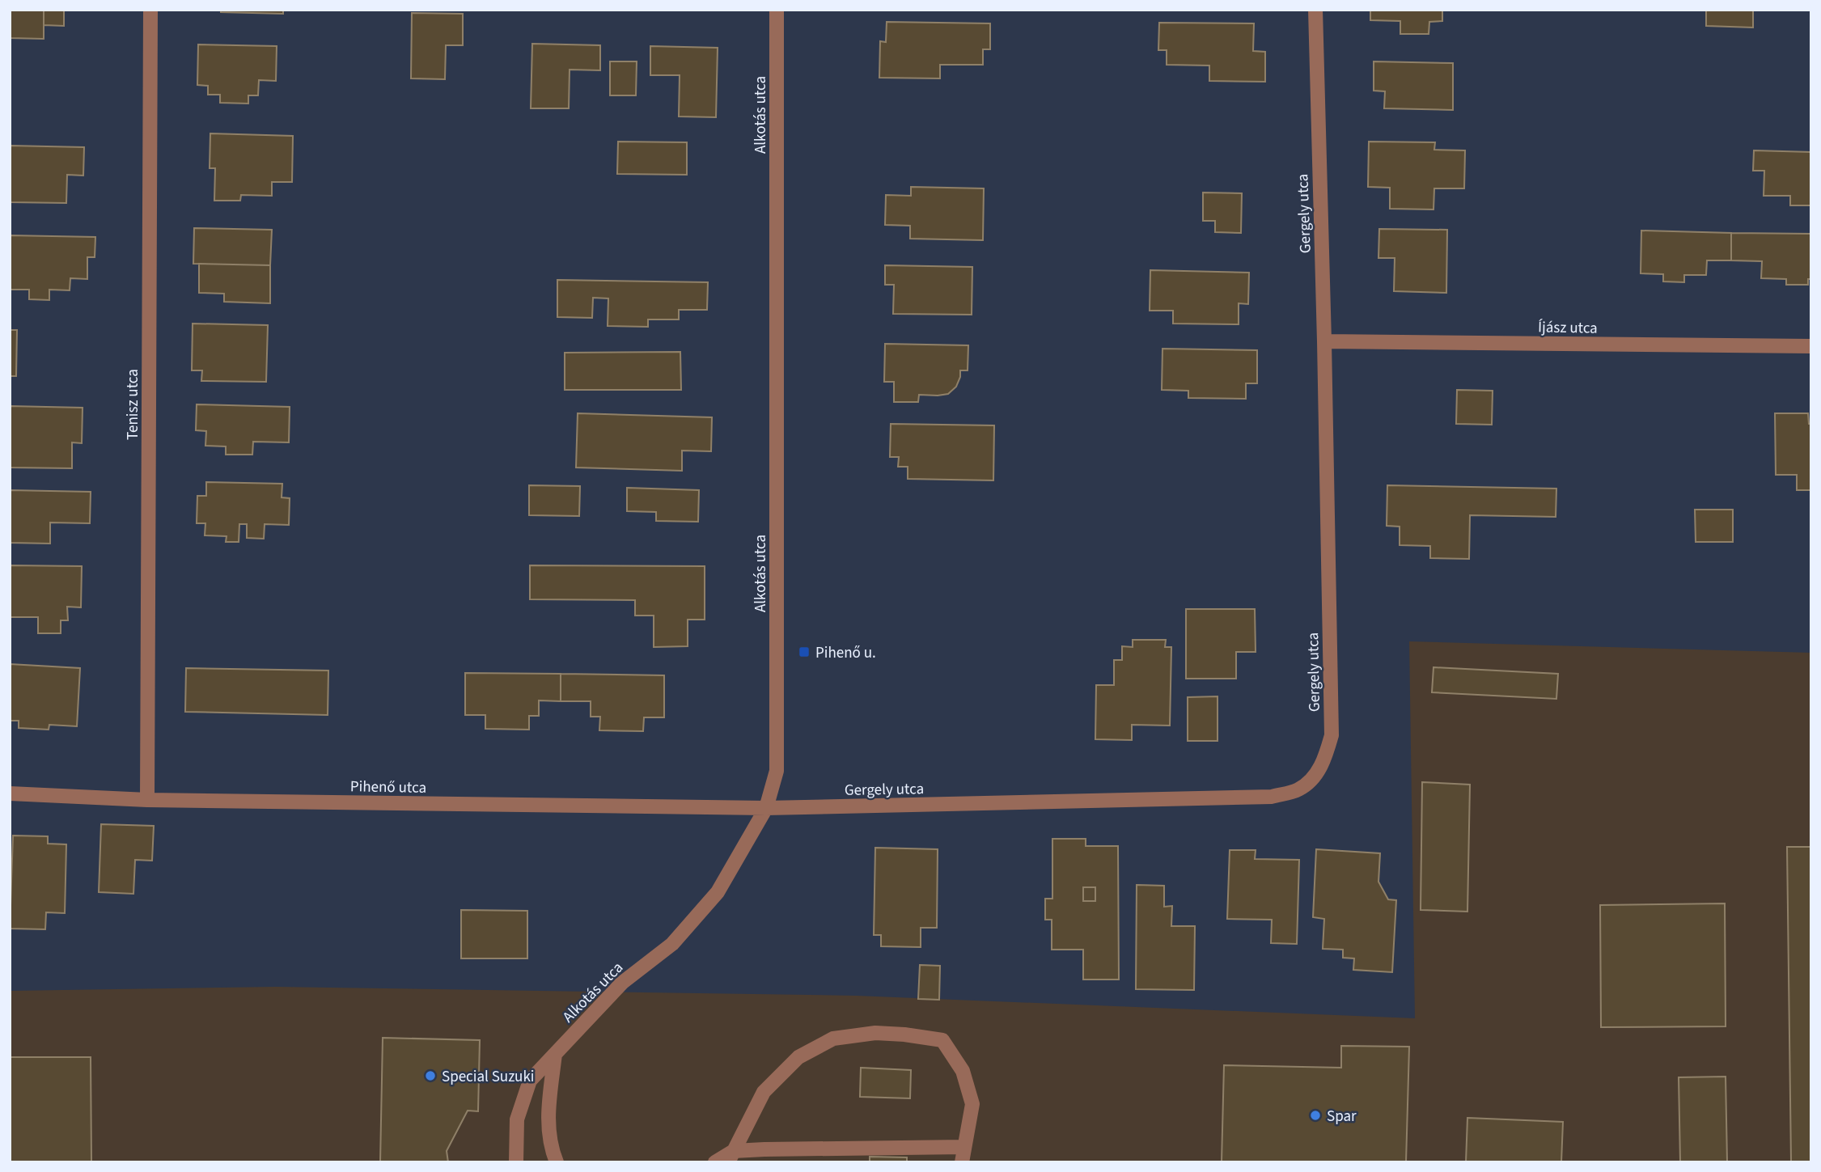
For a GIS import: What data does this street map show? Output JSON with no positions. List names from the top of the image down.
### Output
{
  "streets": {
    "street": [
      "Alkotás utca",
      "Gergely utca",
      "Íjász utca",
      "Tenisz utca",
      "Pihenő utca"
    ]
  },
  "crossings": [
    ["Alkotás utca", "Gergely utca"],
    ["Alkotás utca", "Pihenő utca"],
    ["Gergely utca", "Íjász utca"],
    ["Gergely utca", "Pihenő utca"],
    ["Tenisz utca", "Pihenő utca"]
  ],
  "places": {
    "transit": ["Pihenő u."],
    "other": ["Special Suzuki", "Spar"]
  }
}
